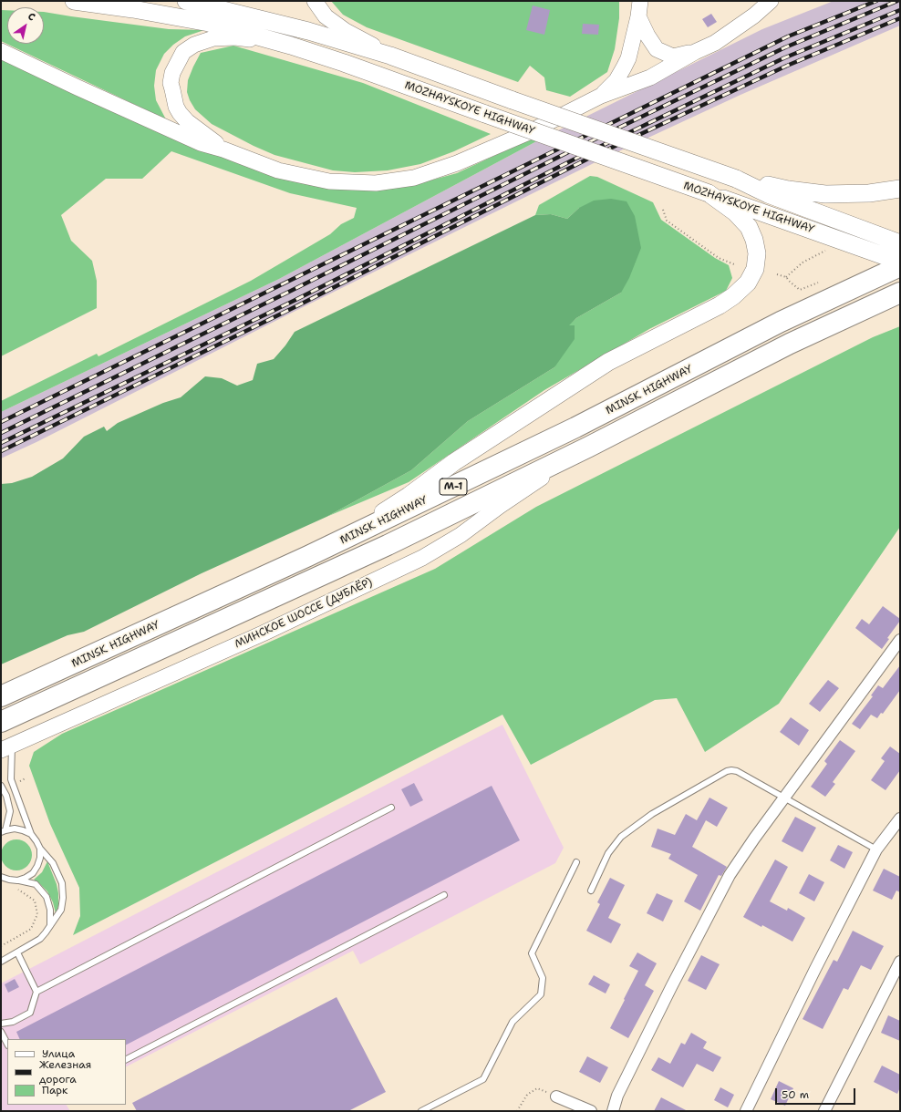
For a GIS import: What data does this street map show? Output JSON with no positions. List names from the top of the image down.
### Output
{
  "streets": {
    "highway": ["MINSK HIGHWAY", "М-1"],
    "main road": ["MOZHAYSKOYE HIGHWAY"],
    "street": ["МИНСКОЕ ШОССЕ (ДУБЛЁР)"]
  },
  "crossings": [
    ["MINSK HIGHWAY", "МИНСКОЕ ШОССЕ (ДУБЛЁР)"]
  ],
  "legend": ["Улица", "Железная дорога", "Парк"],
  "scale_bar": "50 m",
  "north": "top right"
}
